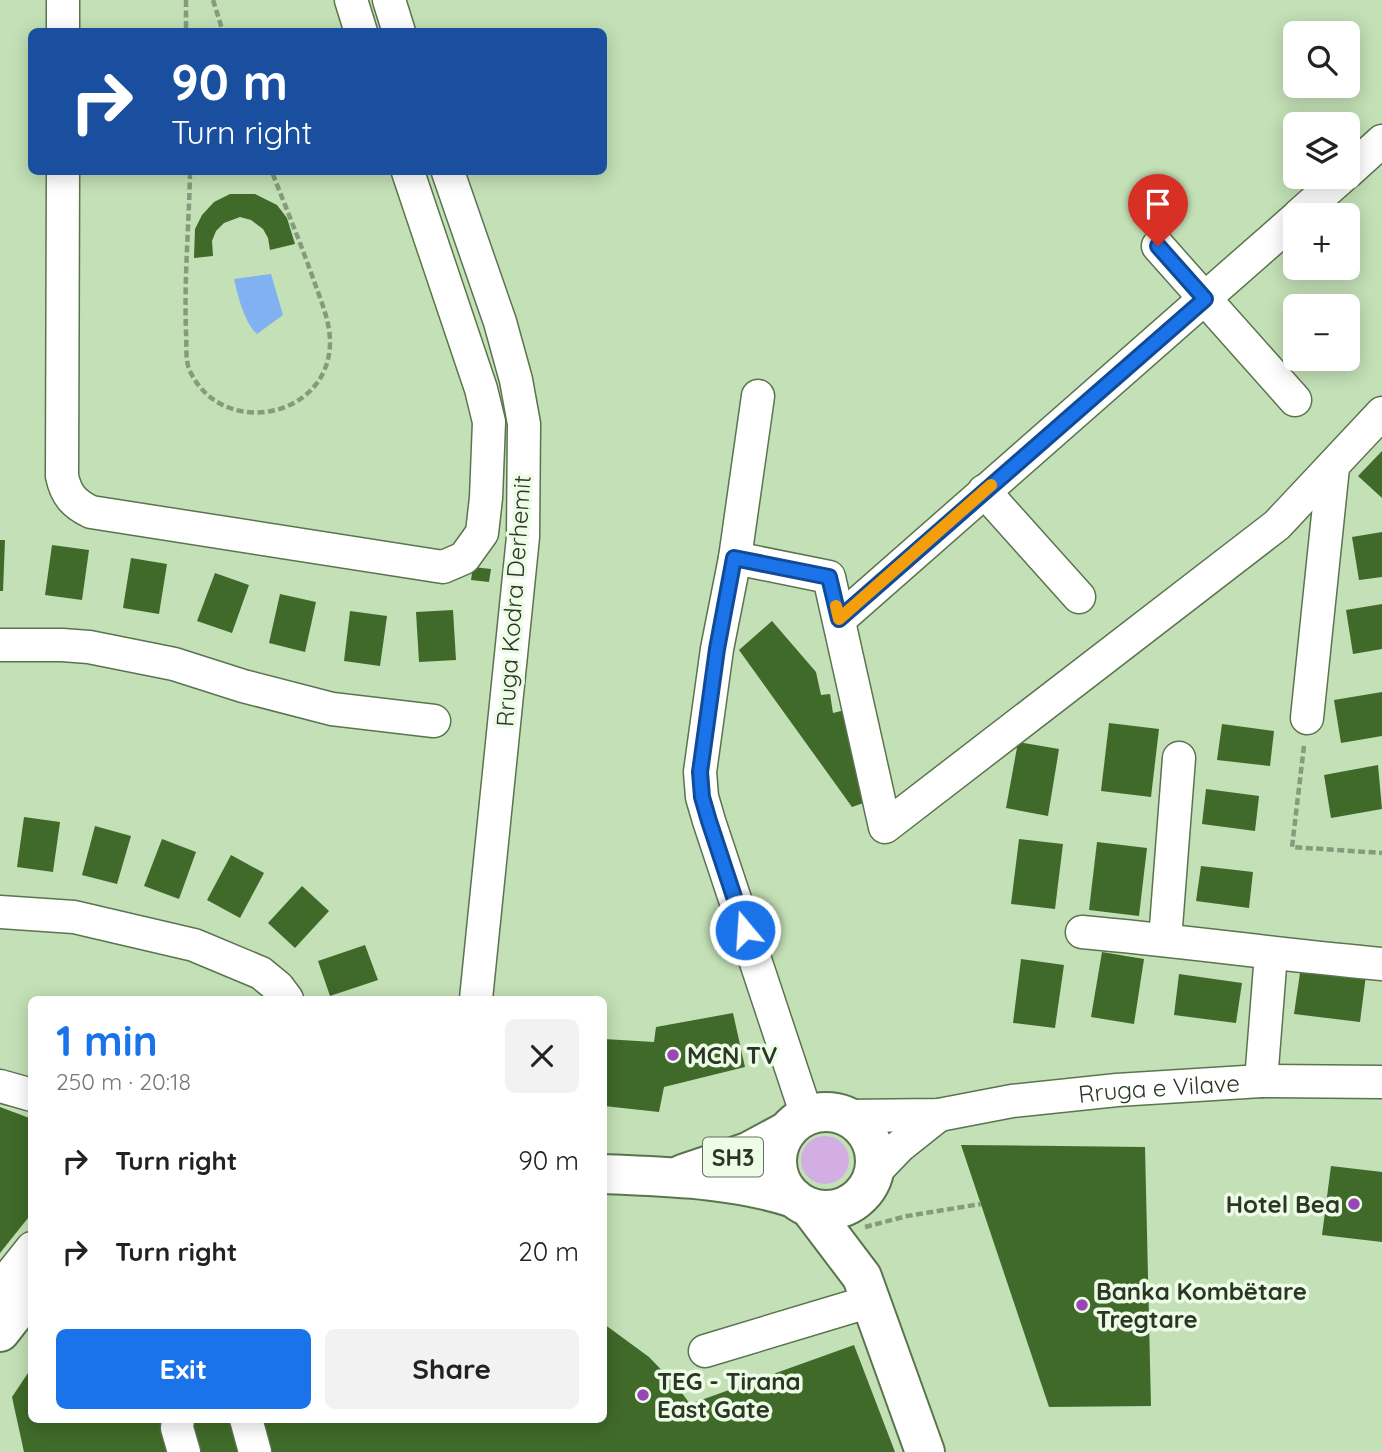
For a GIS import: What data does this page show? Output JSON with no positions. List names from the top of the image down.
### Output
{
  "streets": {
    "main road": ["SH3"],
    "street": ["Rruga Kodra Derhemit", "Rruga e Vilave"]
  },
  "crossings": [
    ["Rruga e Vilave", "SH3"]
  ],
  "places": [
    "MCN TV",
    "Hotel Bea",
    "Banka Kombëtare Tregtare",
    "TEG - Tirana East Gate"
  ],
  "page": {
    "map_buttons": ["+", "−"],
    "turn": ["90 m", "Turn right"],
    "heading": ["1 min", "250 m · 20:18"],
    "list": [
      {
        "name": "Turn right",
        "value": "90 m"
      },
      {
        "name": "Turn right",
        "value": "20 m"
      }
    ],
    "buttons": ["Exit", "Share"]
  }
}
